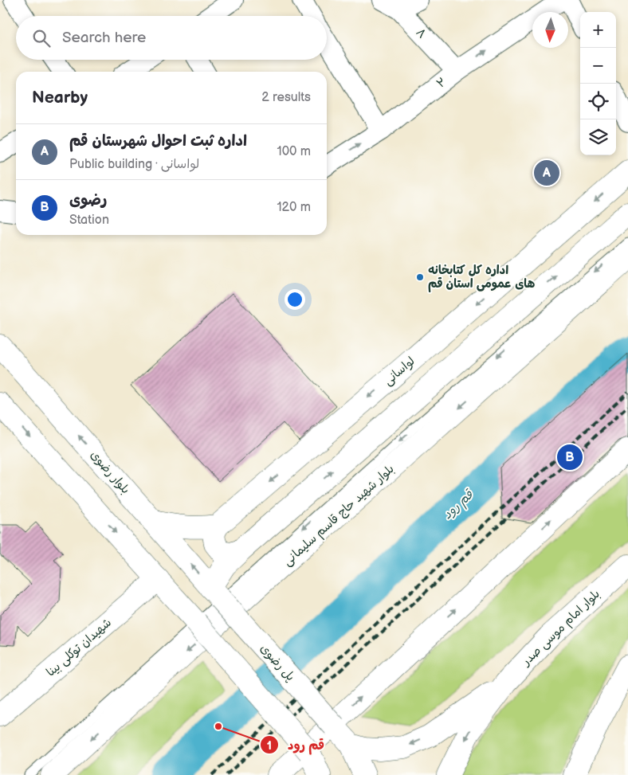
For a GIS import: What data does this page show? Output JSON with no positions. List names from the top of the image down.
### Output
{
  "streets": {
    "main road": [
      "لواسانی",
      "بلوار رضوی",
      "بلوار شهید حاج قاسم سلیمانی",
      "بلوار امام موسی صدر",
      "شهیدان توکلی بینا",
      "پل رضوی"
    ],
    "street": ["۸", "۲"]
  },
  "crossings": [
    ["۸", "۲"],
    ["بلوار رضوی", "پل رضوی"]
  ],
  "one_way": ["۲"],
  "water": ["قم رود"],
  "places": ["اداره کل کتابخانه های عمومی استان قم", "قم رود"],
  "north": "bottom",
  "page": {
    "map_buttons": ["+", "−"],
    "search": "Search here",
    "heading": ["Nearby", "2 results"],
    "list": [
      {
        "mark": "A",
        "name": "اداره ثبت احوال شهرستان قم",
        "note": "Public building · لواسانی",
        "value": "100 m"
      },
      {
        "mark": "B",
        "name": "رضوی",
        "note": "Station",
        "value": "120 m"
      }
    ],
    "pins": ["A", "B"]
  }
}
